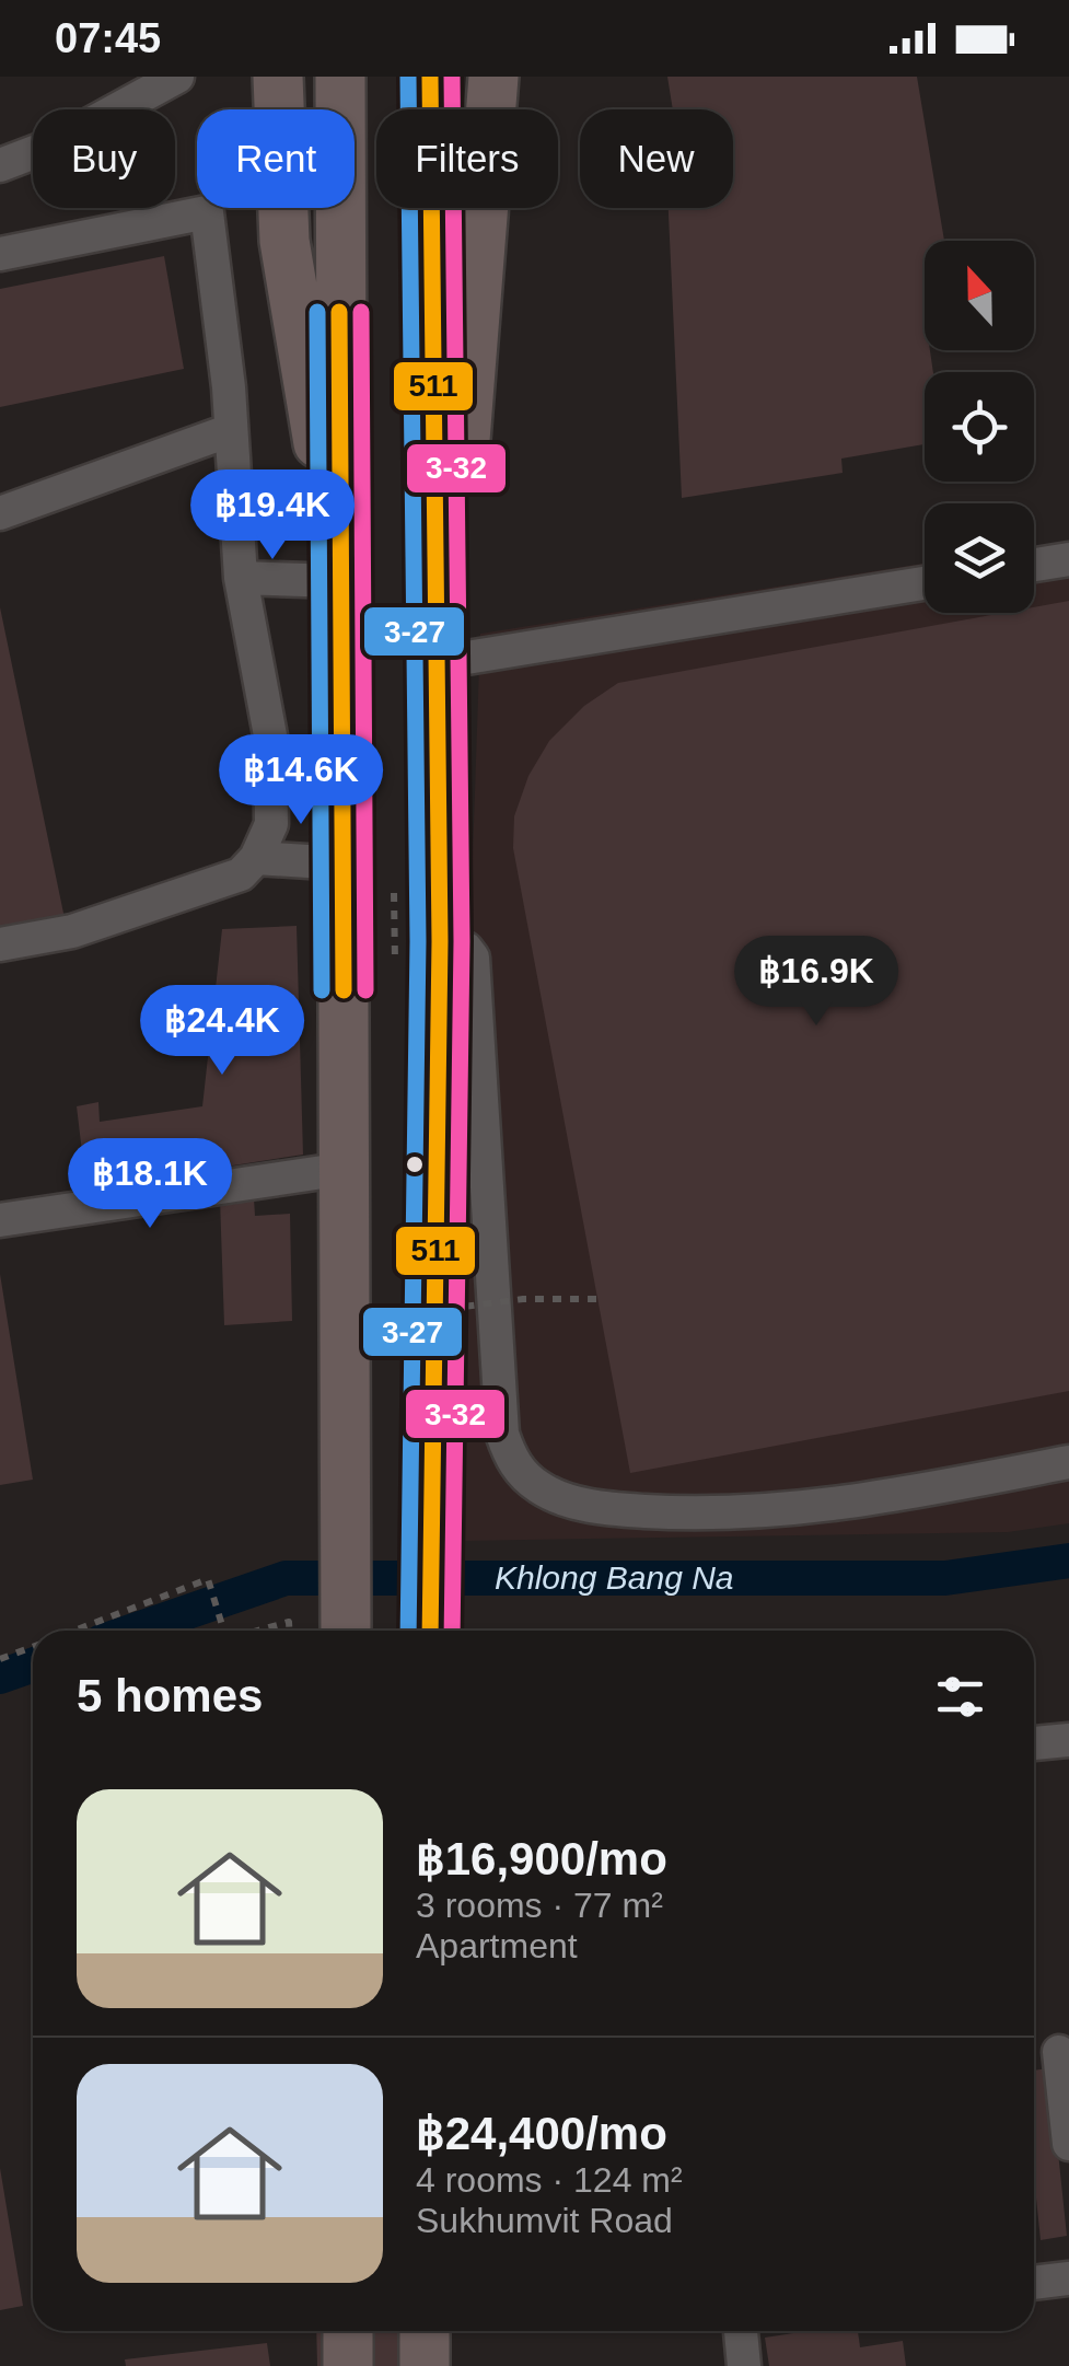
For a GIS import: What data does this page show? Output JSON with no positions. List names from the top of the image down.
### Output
{
  "water": ["Khlong Bang Na"],
  "lines": ["transit line 511", "transit line 3-27", "transit line 3-32"],
  "north": "top",
  "page": {
    "status": "07:45",
    "chip": [
      "Buy",
      "Rent",
      "Filters",
      "New"
    ],
    "price": [
      "฿19.4K",
      "฿14.6K",
      "฿16.9K",
      "฿24.4K",
      "฿18.1K"
    ],
    "heading": "5 homes",
    "list": [
      {
        "name": "฿16,900/mo",
        "note": "3 rooms · 77 m² · Apartment"
      },
      {
        "name": "฿24,400/mo",
        "note": "4 rooms · 124 m² · Sukhumvit Road"
      }
    ]
  }
}
